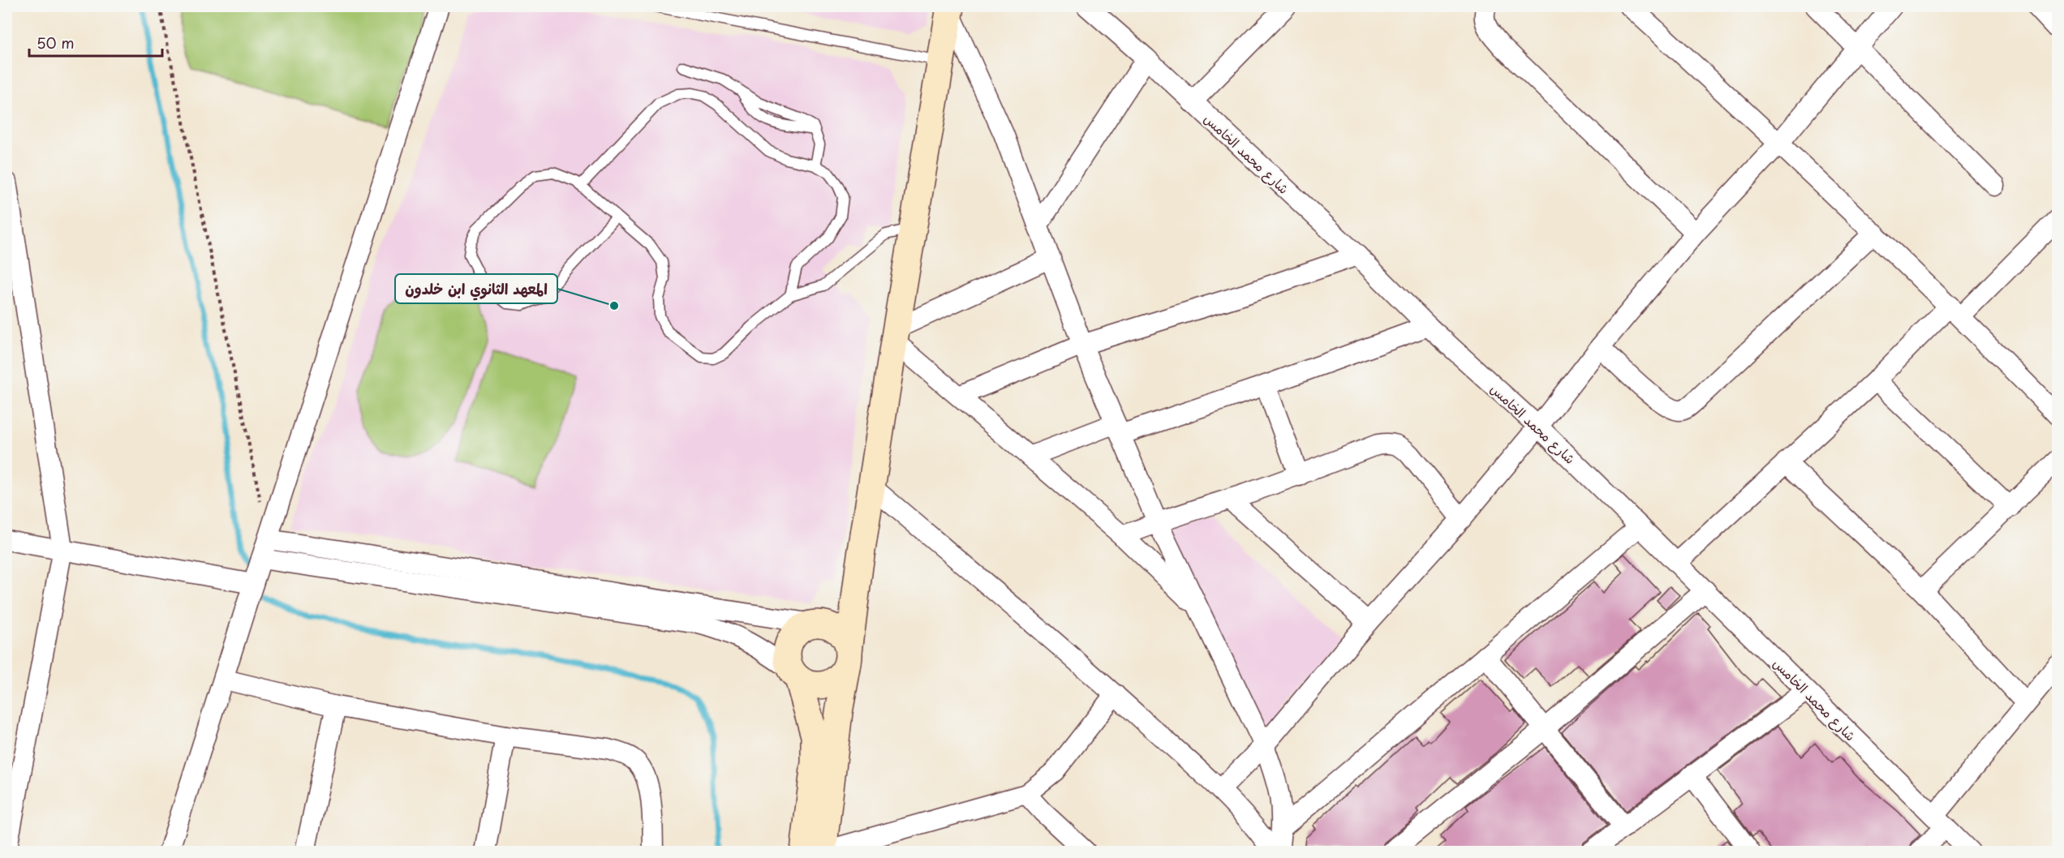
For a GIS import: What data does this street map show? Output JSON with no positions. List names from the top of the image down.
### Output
{
  "streets": {
    "street": ["شارع محمد الخامس"]
  },
  "places": ["المعهد الثانوي ابن خلدون"],
  "scale_bar": "50 m"
}
